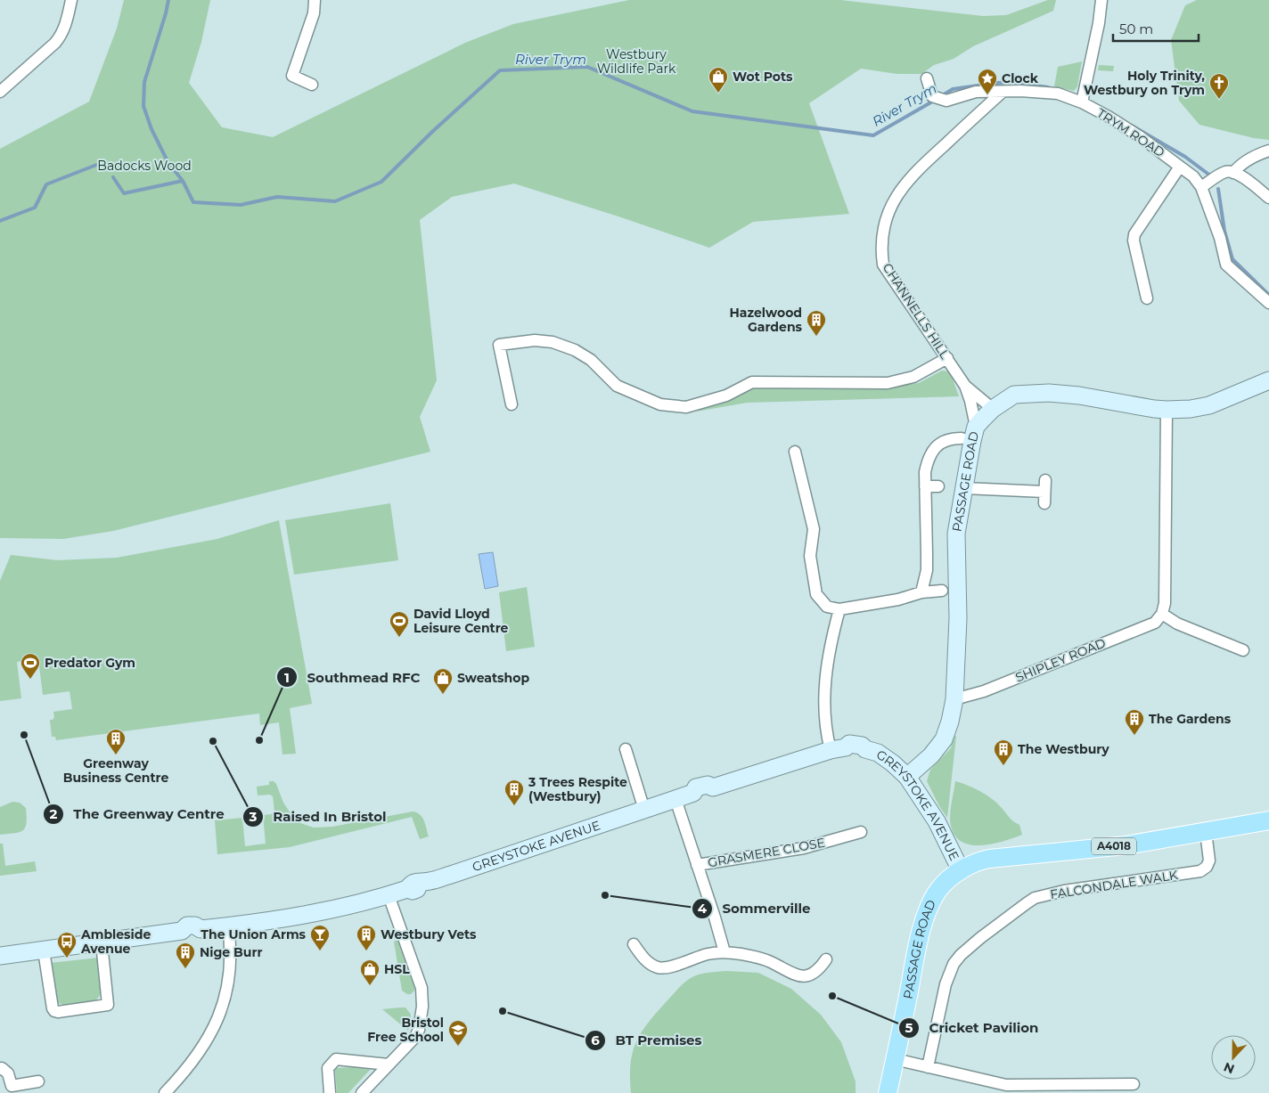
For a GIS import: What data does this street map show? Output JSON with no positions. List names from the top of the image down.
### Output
{
  "streets": {
    "main road": ["PASSAGE ROAD", "A4018"],
    "street": [
      "TRYM ROAD",
      "CHANNELLS HILL",
      "SHIPLEY ROAD",
      "GREYSTOKE AVENUE",
      "GRASMERE CLOSE",
      "FALCONDALE WALK"
    ]
  },
  "crossings": [
    ["TRYM ROAD", "CHANNELLS HILL"],
    ["CHANNELLS HILL", "PASSAGE ROAD"],
    ["PASSAGE ROAD", "SHIPLEY ROAD"],
    ["PASSAGE ROAD", "GREYSTOKE AVENUE"],
    ["PASSAGE ROAD", "A4018"],
    ["GREYSTOKE AVENUE", "A4018"],
    ["A4018", "FALCONDALE WALK"]
  ],
  "water": ["River Trym"],
  "parks": ["Westbury Wildlife Park", "Badocks Wood"],
  "places": {
    "shop": ["Wot Pots", "Sweatshop", "HSL"],
    "place": ["Clock"],
    "church": ["Holy Trinity, Westbury on Trym"],
    "building": [
      "Hazelwood Gardens",
      "The Gardens",
      "Greenway Business Centre",
      "The Westbury",
      "3 Trees Respite (Westbury)",
      "Westbury Vets",
      "Nige Burr"
    ],
    "sports": ["David Lloyd Leisure Centre", "Predator Gym"],
    "other": [
      "The Greenway Centre",
      "Southmead RFC",
      "Raised In Bristol",
      "Sommerville",
      "Cricket Pavilion",
      "BT Premises"
    ],
    "bar": ["The Union Arms"],
    "bus stop": ["Ambleside Avenue"],
    "school or university": ["Bristol Free School"]
  },
  "scale_bar": "50 m",
  "north": "bottom"
}
